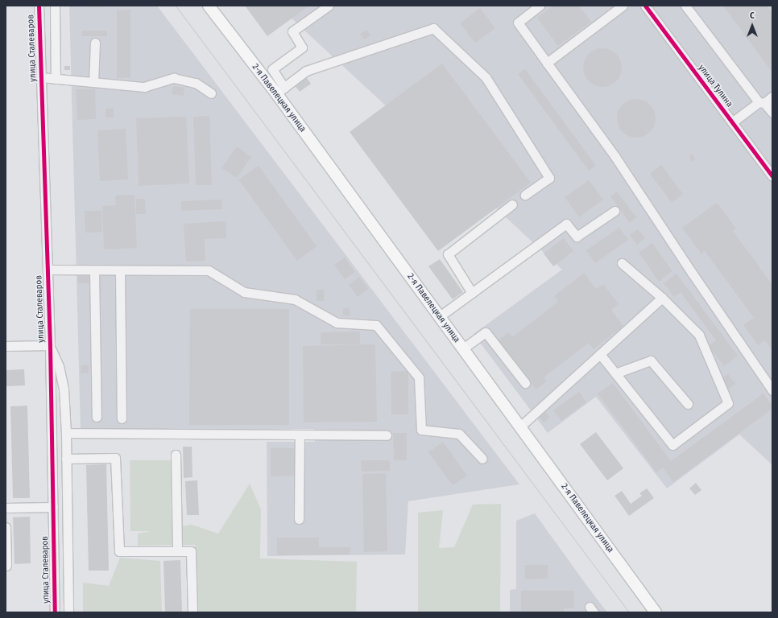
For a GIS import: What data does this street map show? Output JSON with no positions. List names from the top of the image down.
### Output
{
  "streets": {
    "main road": ["2-я Павелецкая улица"],
    "street": ["улица Сталеваров", "улица Тулина"]
  },
  "north": "top"
}
